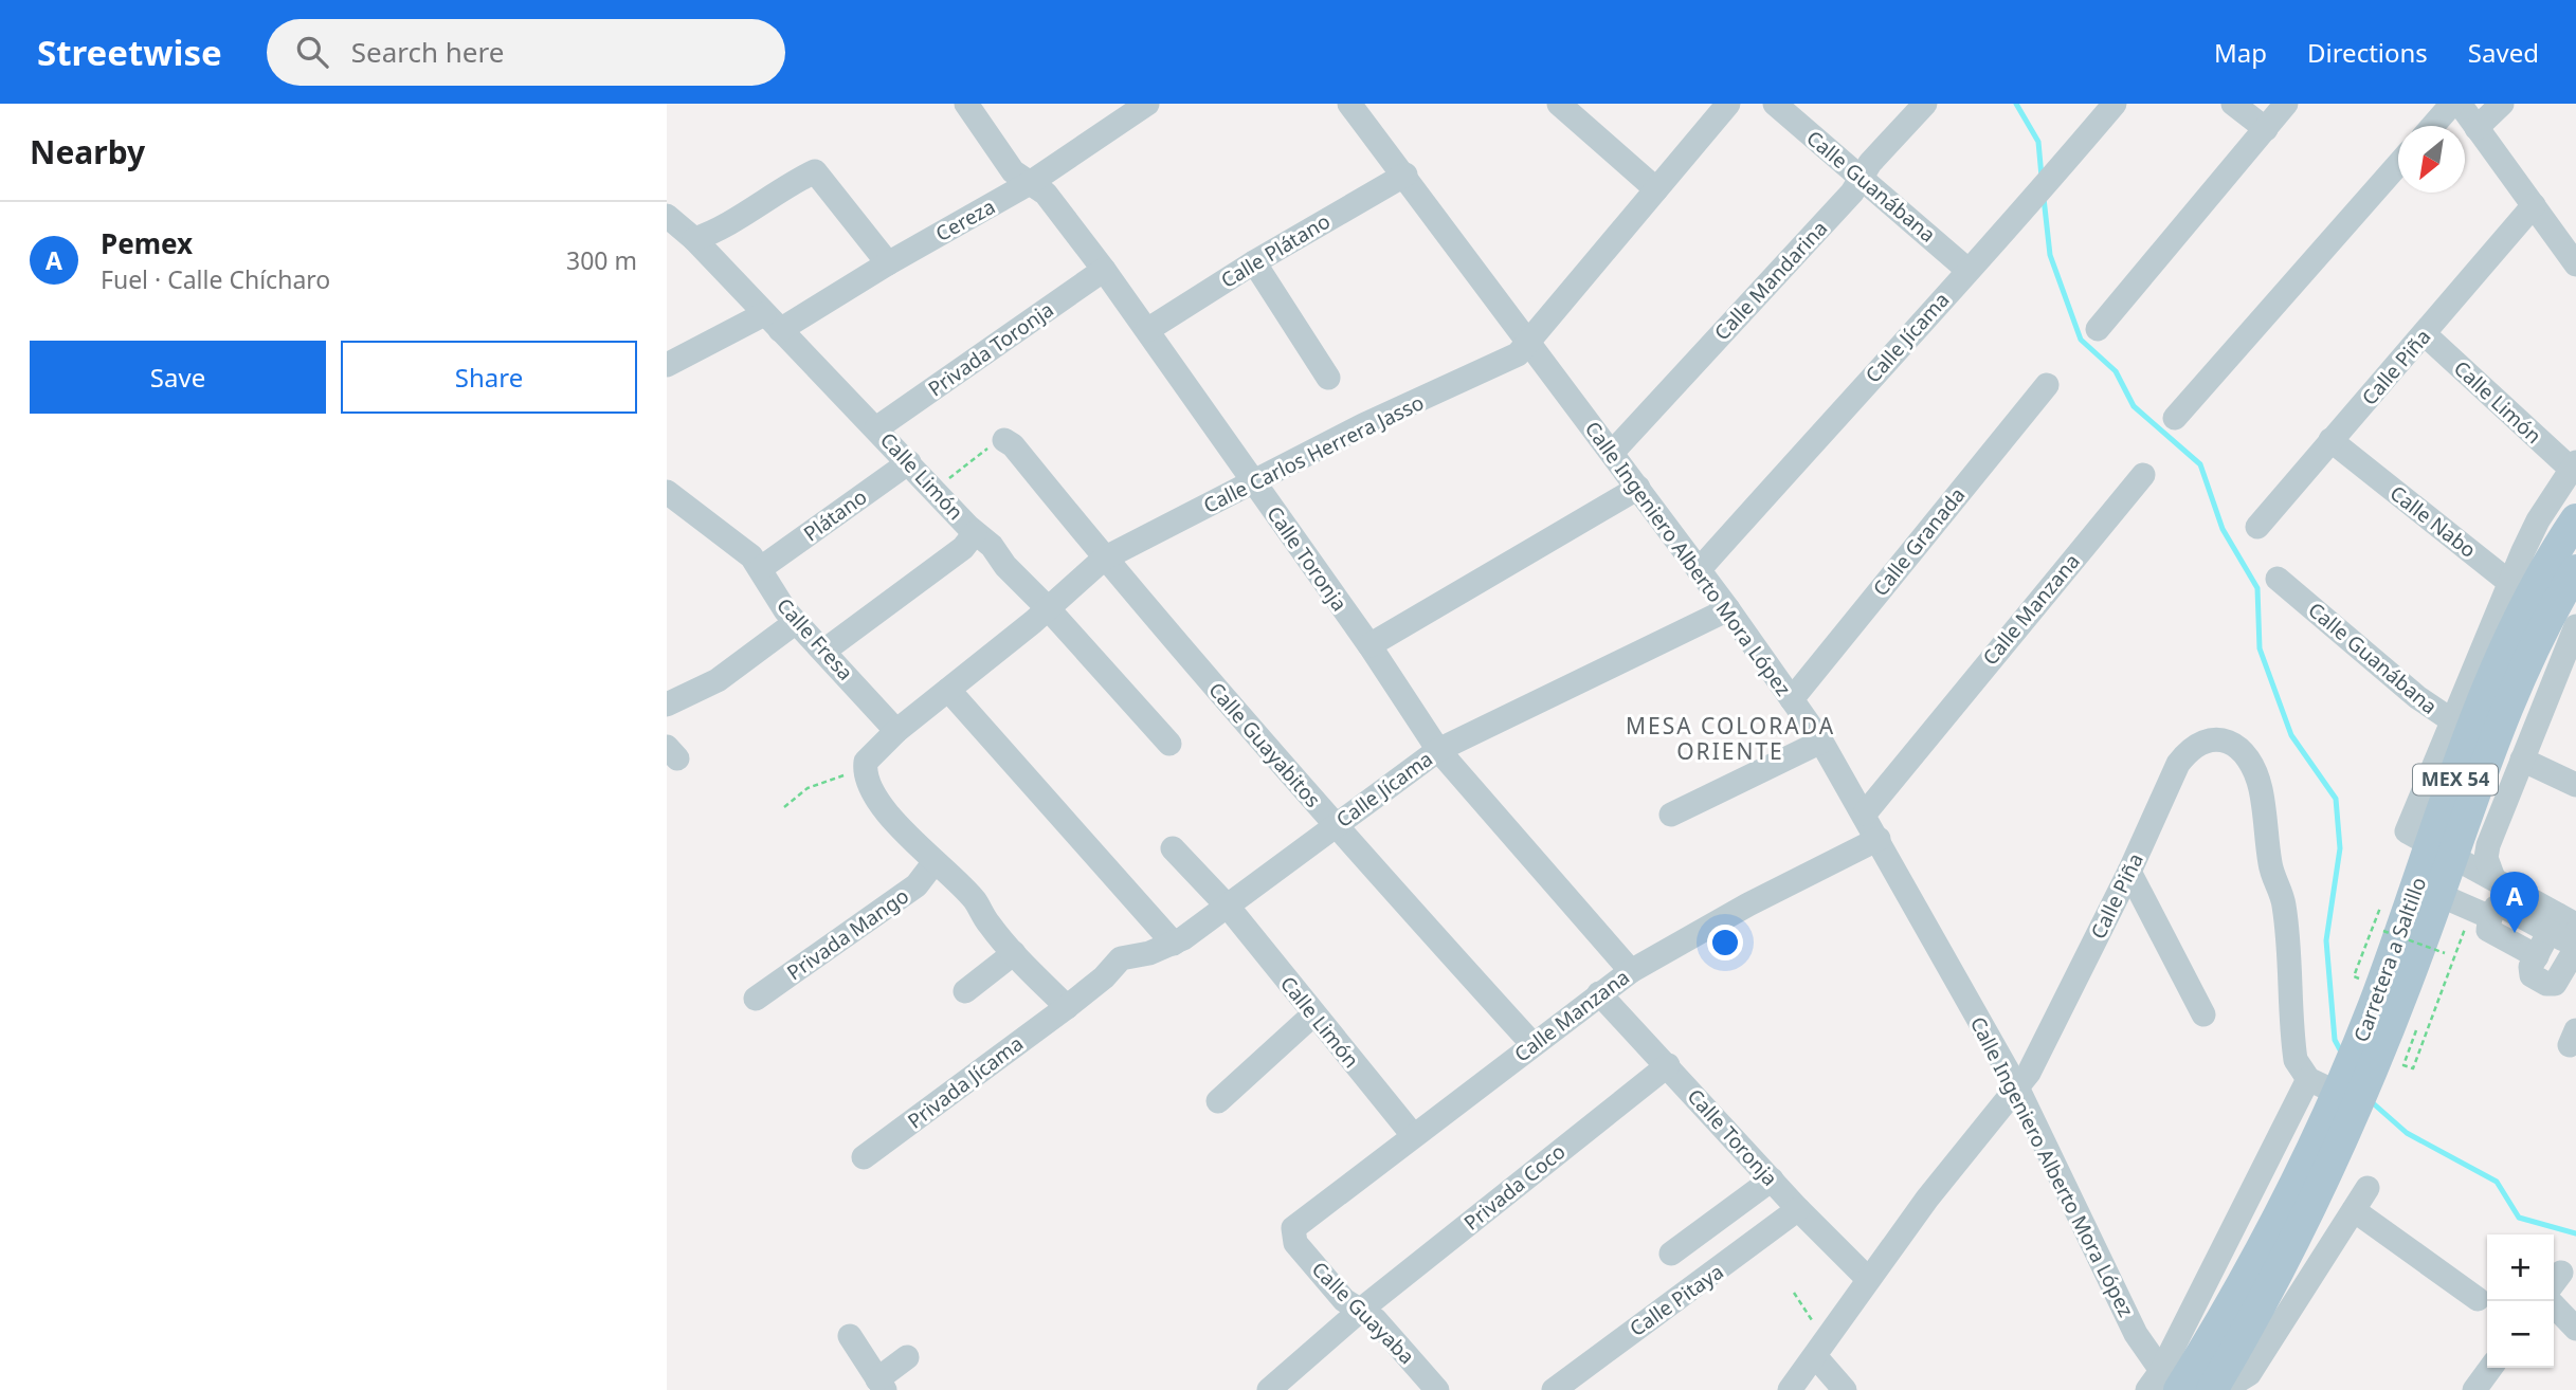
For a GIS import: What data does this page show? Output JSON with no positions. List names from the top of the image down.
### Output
{
  "streets": {
    "main road": ["MEX 54", "Carretera a Saltillo"],
    "street": [
      "Calle Guanábana",
      "Cereza",
      "Calle Plátano",
      "Calle Mandarina",
      "Calle Jícama",
      "Privada Toronja",
      "Calle Piña",
      "Calle Limón",
      "Calle Carlos Herrera Jasso",
      "Plátano",
      "Calle Nabo",
      "Calle Granada",
      "Calle Toronja",
      "Calle Ingeniero Alberto Mora López",
      "Calle Manzana",
      "Calle Fresa",
      "Calle Guayabitos",
      "Privada Mango",
      "Privada Jícama",
      "Privada Coco",
      "Calle Pitaya",
      "Calle Guayaba"
    ]
  },
  "crossings": [
    ["Calle Guanábana", "Calle Mandarina"],
    ["Calle Guanábana", "Calle Jícama"],
    ["Calle Guanábana", "Carretera a Saltillo"],
    ["Cereza", "Calle Limón"],
    ["Cereza", "Calle Toronja"],
    ["Calle Plátano", "Calle Toronja"],
    ["Calle Plátano", "Calle Ingeniero Alberto Mora López"],
    ["Calle Mandarina", "Calle Ingeniero Alberto Mora López"],
    ["Calle Jícama", "Calle Limón"],
    ["Calle Jícama", "Calle Toronja"],
    ["Calle Jícama", "Calle Ingeniero Alberto Mora López"],
    ["Calle Jícama", "Calle Guayabitos"],
    ["Calle Jícama", "Privada Jícama"],
    ["Privada Toronja", "Calle Limón"],
    ["Privada Toronja", "Calle Toronja"],
    ["Calle Piña", "Calle Limón"],
    ["Calle Piña", "Calle Nabo"],
    ["Calle Piña", "Calle Toronja"],
    ["Calle Piña", "Calle Ingeniero Alberto Mora López"],
    ["Calle Limón", "Calle Carlos Herrera Jasso"],
    ["Calle Limón", "Plátano"],
    ["Calle Limón", "Calle Manzana"],
    ["Calle Carlos Herrera Jasso", "Calle Toronja"],
    ["Calle Carlos Herrera Jasso", "Calle Ingeniero Alberto Mora López"],
    ["Calle Carlos Herrera Jasso", "Calle Fresa"],
    ["Calle Carlos Herrera Jasso", "Calle Guayabitos"],
    ["Plátano", "Calle Fresa"],
    ["Calle Nabo", "Carretera a Saltillo"],
    ["Calle Granada", "Calle Ingeniero Alberto Mora López"],
    ["Calle Toronja", "Calle Manzana"],
    ["Calle Toronja", "Privada Coco"],
    ["Calle Toronja", "Calle Pitaya"],
    ["Calle Ingeniero Alberto Mora López", "Calle Manzana"],
    ["Calle Ingeniero Alberto Mora López", "Carretera a Saltillo"],
    ["Calle Manzana", "Calle Guayabitos"],
    ["Calle Manzana", "Calle Guayaba"],
    ["Privada Coco", "Calle Guayaba"]
  ],
  "districts": ["MESA COLORADA ORIENTE"],
  "north": "bottom left",
  "page": {
    "header": "Streetwise",
    "search": "Search here",
    "nav": ["Map", "Directions", "Saved"],
    "heading": "Nearby",
    "list": [
      {
        "mark": "A",
        "name": "Pemex",
        "note": "Fuel · Calle Chícharo",
        "value": "300 m"
      }
    ],
    "buttons": ["Save", "Share"],
    "pins": "A",
    "map_buttons": ["+", "−"]
  }
}
